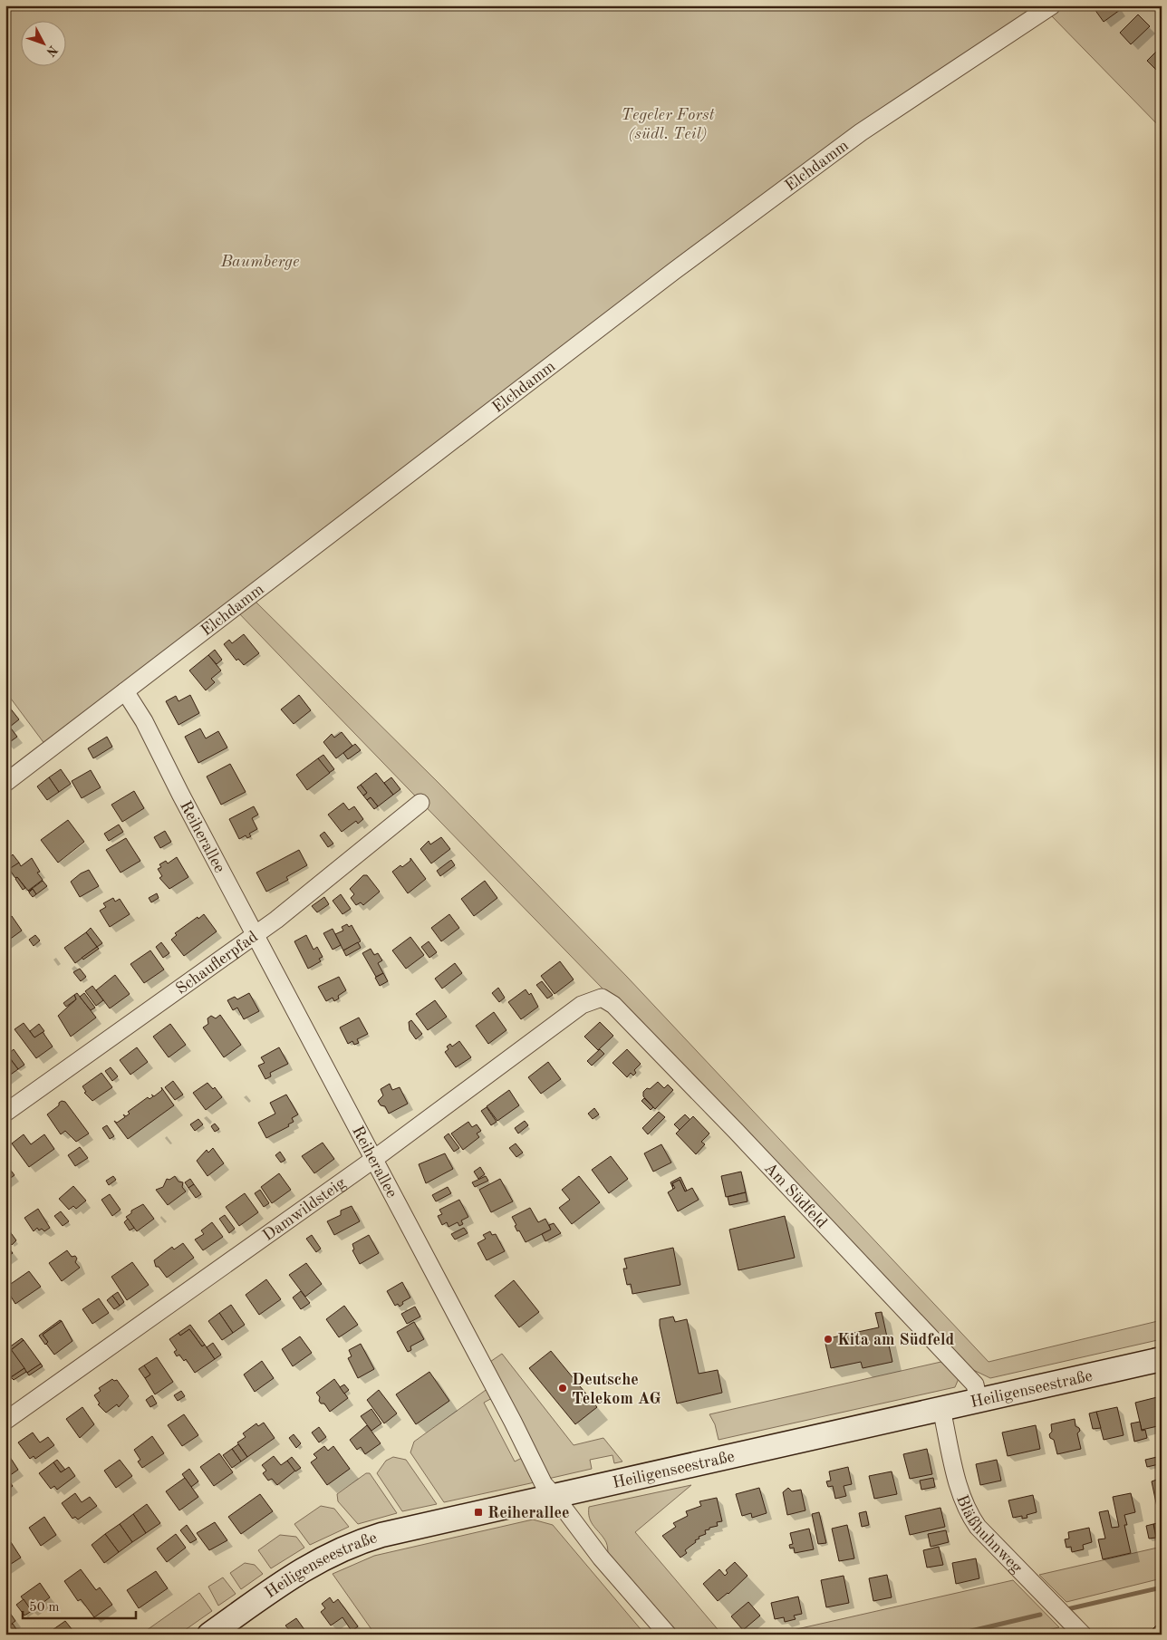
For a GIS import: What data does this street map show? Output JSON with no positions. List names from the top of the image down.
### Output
{
  "streets": {
    "main road": ["Heiligenseestraße"],
    "street": [
      "Elchdamm",
      "Reiherallee",
      "Schauflerpfad",
      "Am Südfeld",
      "Damwildsteig",
      "Bläßhuhnweg"
    ]
  },
  "crossings": [
    ["Elchdamm", "Reiherallee"],
    ["Reiherallee", "Schauflerpfad"],
    ["Reiherallee", "Damwildsteig"],
    ["Reiherallee", "Heiligenseestraße"],
    ["Am Südfeld", "Damwildsteig"],
    ["Am Südfeld", "Heiligenseestraße"],
    ["Heiligenseestraße", "Bläßhuhnweg"]
  ],
  "parks": ["Tegeler Forst (südl. Teil)", "Baumberge"],
  "places": {
    "other": ["Kita am Südfeld", "Deutsche Telekom AG"],
    "transit": ["Reiherallee"]
  },
  "scale_bar": "50 m",
  "north": "bottom right"
}
